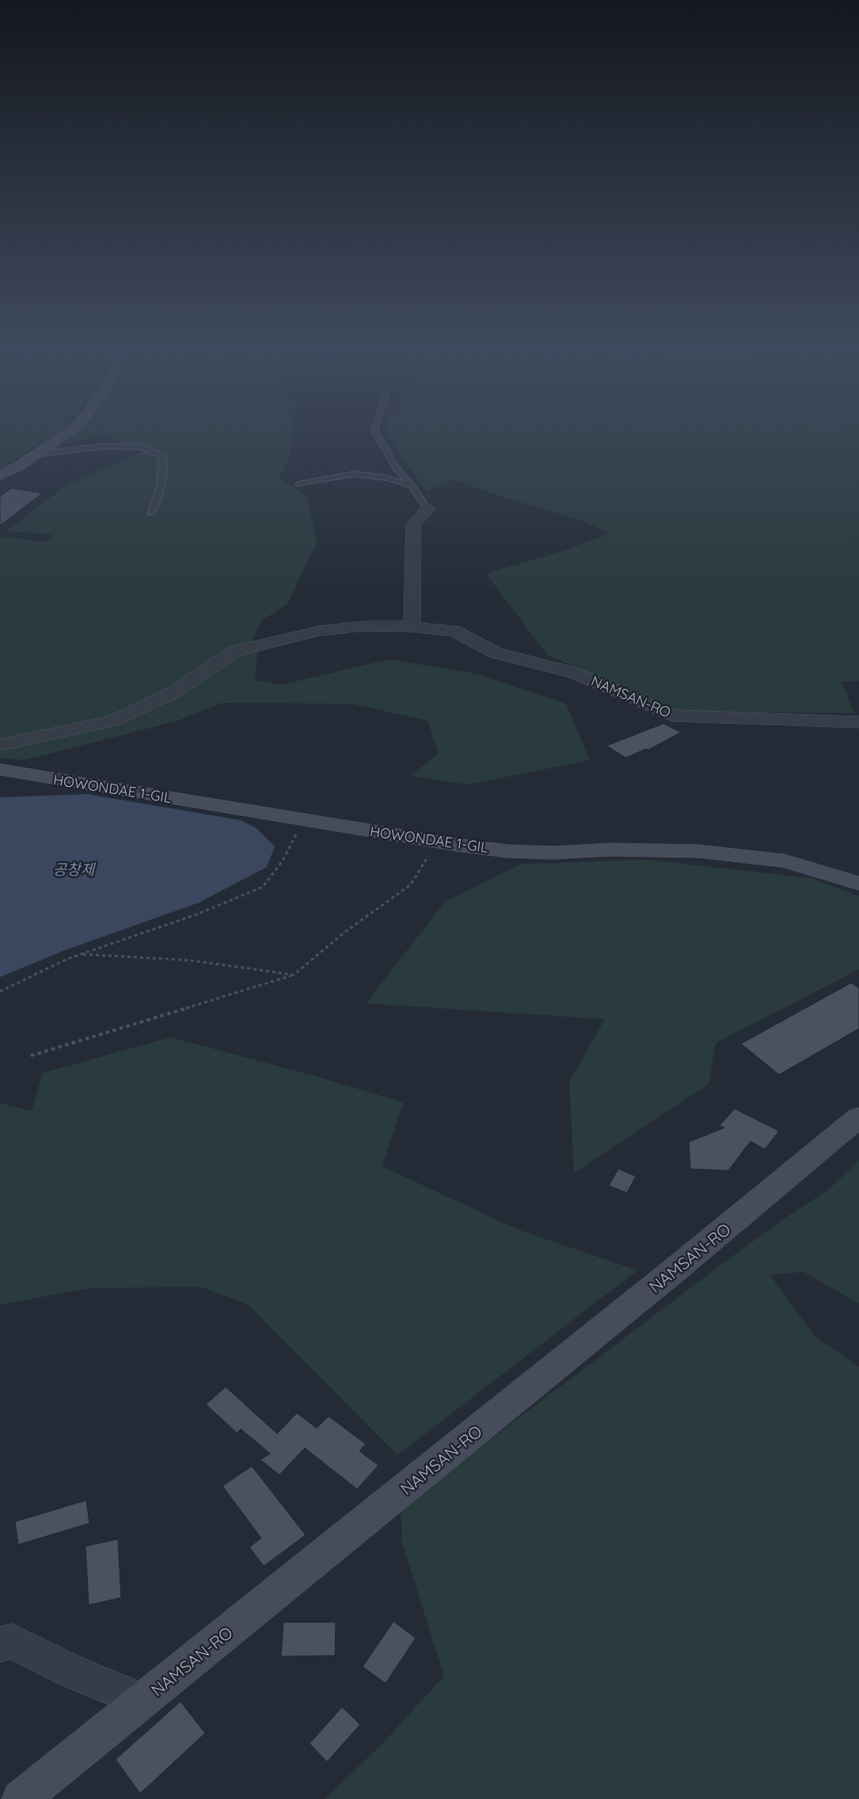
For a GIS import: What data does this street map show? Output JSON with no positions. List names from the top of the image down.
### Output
{
  "streets": {
    "street": ["NAMSAN-RO", "HOWONDAE 1-GIL"]
  },
  "water": ["공창제"]
}
